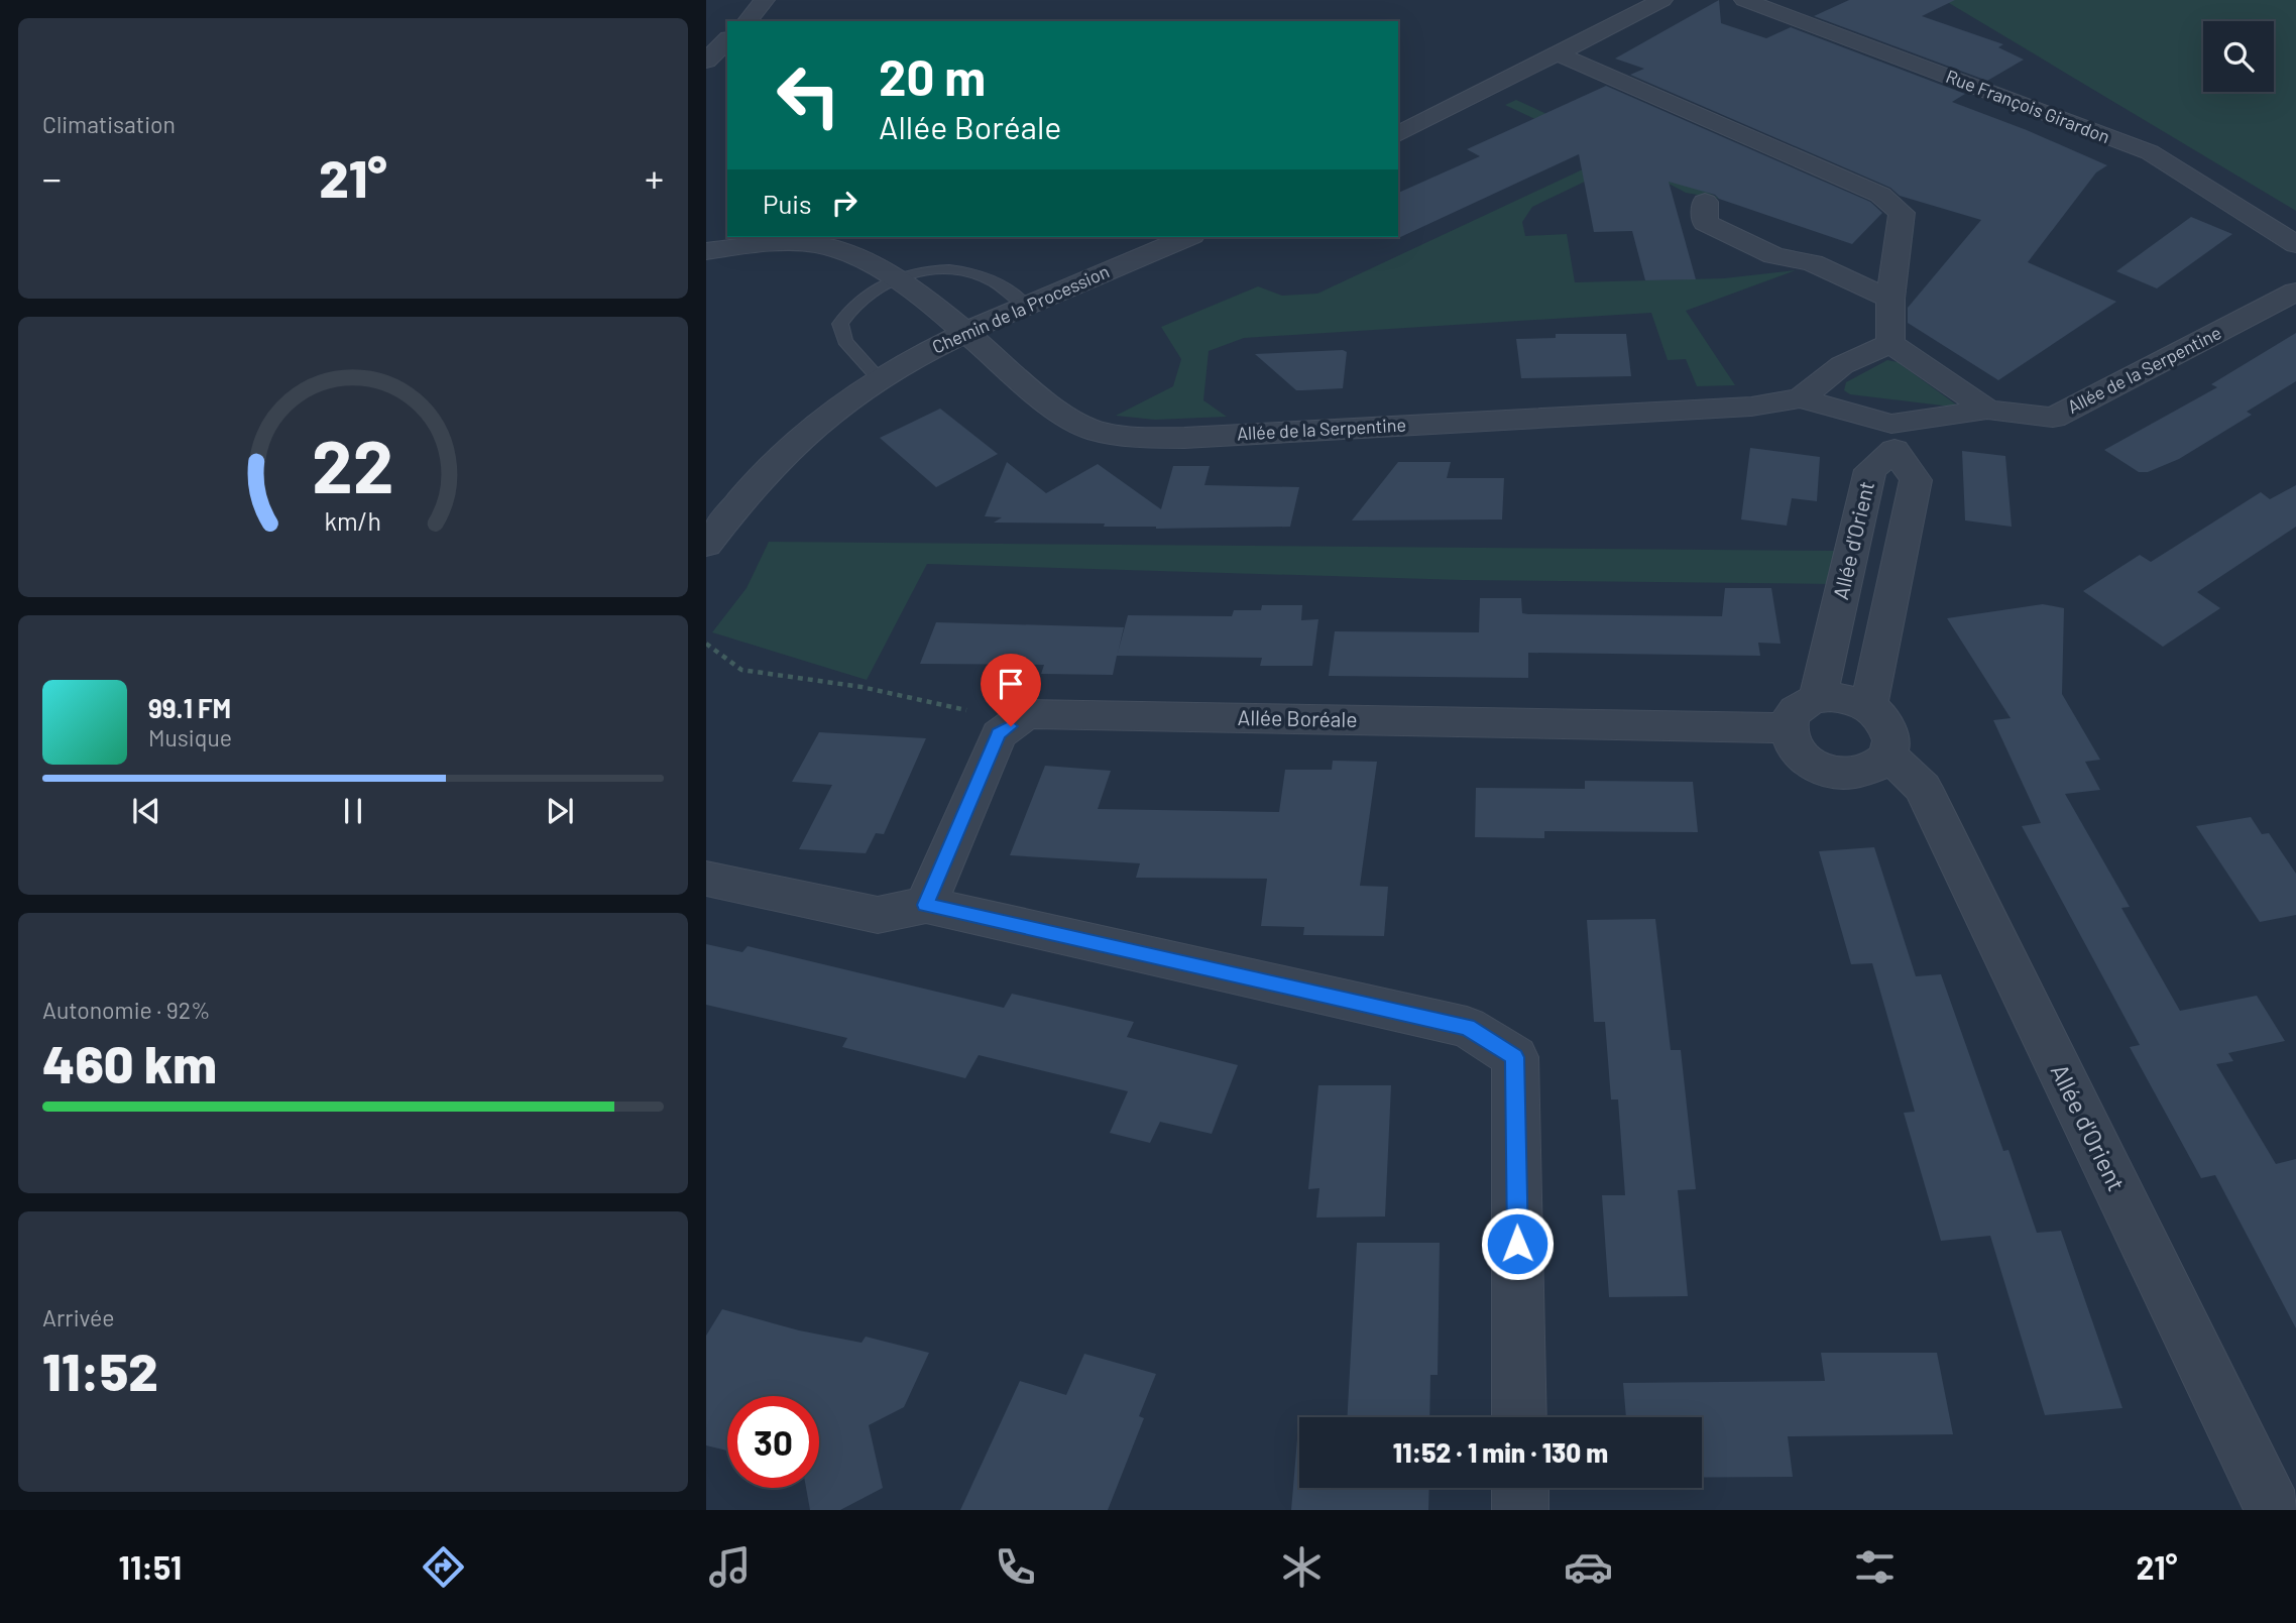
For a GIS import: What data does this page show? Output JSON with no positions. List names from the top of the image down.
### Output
{
  "streets": {
    "street": [
      "Rue François Girardon",
      "Chemin de la Procession",
      "Allée de la Serpentine",
      "Allée d'Orient",
      "Allée Boréale"
    ]
  },
  "crossings": [
    ["Chemin de la Procession", "Allée de la Serpentine"],
    ["Allée d'Orient", "Allée Boréale"]
  ],
  "page": {
    "tile": [
      "Climatisation",
      ["Autonomie · 92%", "460 km"],
      ["Arrivée", "11:52"]
    ],
    "turn": ["20 m", "Allée Boréale"],
    "heat": ["−", "21°", "+"],
    "then": "Puis",
    "song": ["99.1 FM", "Musique"],
    "limit": "30",
    "trip": "11:52 · 1 min · 130 m",
    "tabs": ["11:51", "21°"],
    "gauge": ["22", "km/h"]
  }
}
